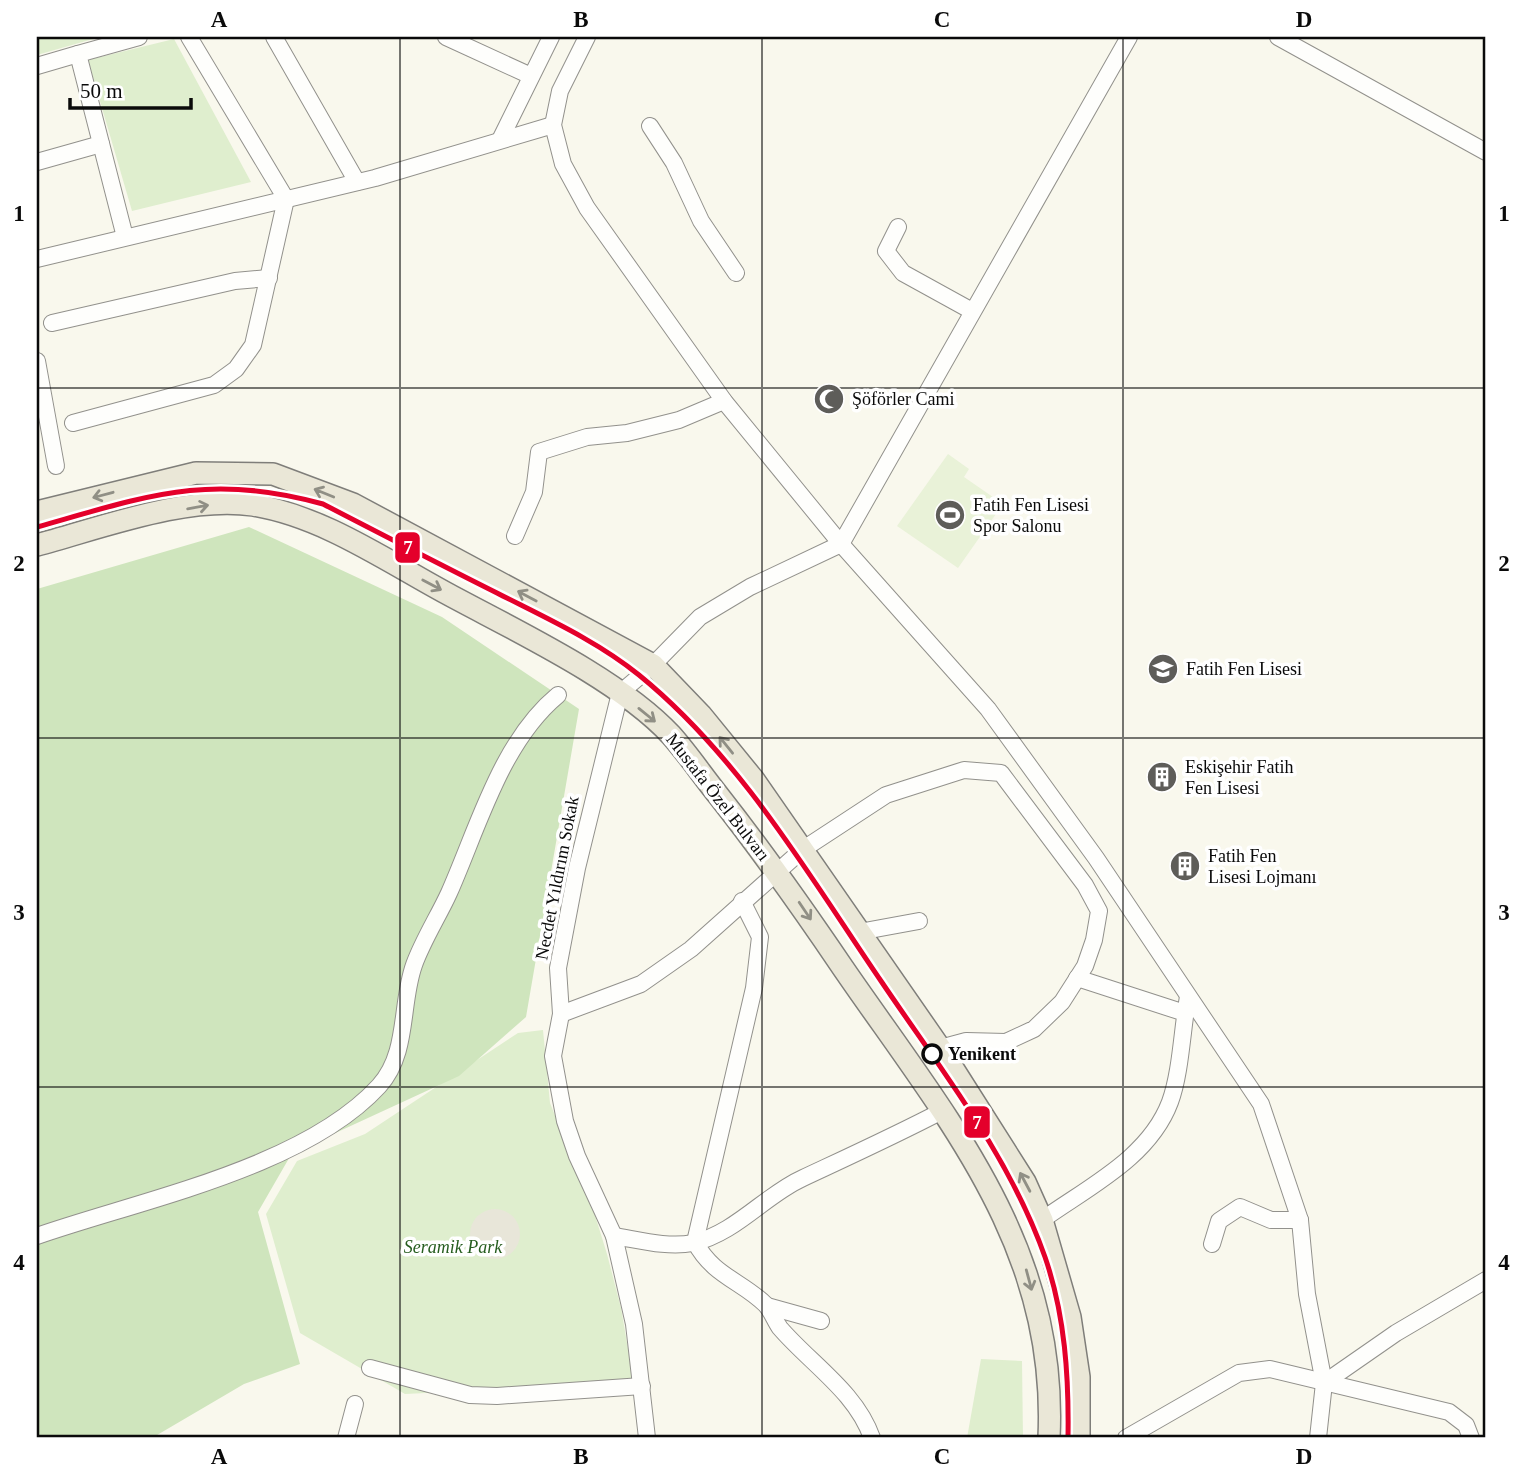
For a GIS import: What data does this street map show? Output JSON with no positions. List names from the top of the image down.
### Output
{
  "streets": {
    "main road": ["Mustafa Özel Bulvarı"],
    "street": ["Necdet Yıldırım Sokak"]
  },
  "crossings": [
    ["Mustafa Özel Bulvarı", "Necdet Yıldırım Sokak"]
  ],
  "parks": ["Seramik Park"],
  "places": {
    "mosque": ["Şöförler Cami"],
    "sports": ["Fatih Fen Lisesi Spor Salonu"],
    "school or university": ["Fatih Fen Lisesi"],
    "building": ["Eskişehir Fatih Fen Lisesi", "Fatih Fen Lisesi Lojmanı"],
    "other": ["Yenikent"]
  },
  "lines": ["transit line 7"],
  "scale_bar": "50 m",
  "grid": {
    "columns": [
      "A",
      "B",
      "C",
      "D"
    ],
    "rows": [
      "1",
      "2",
      "3",
      "4"
    ]
  }
}
